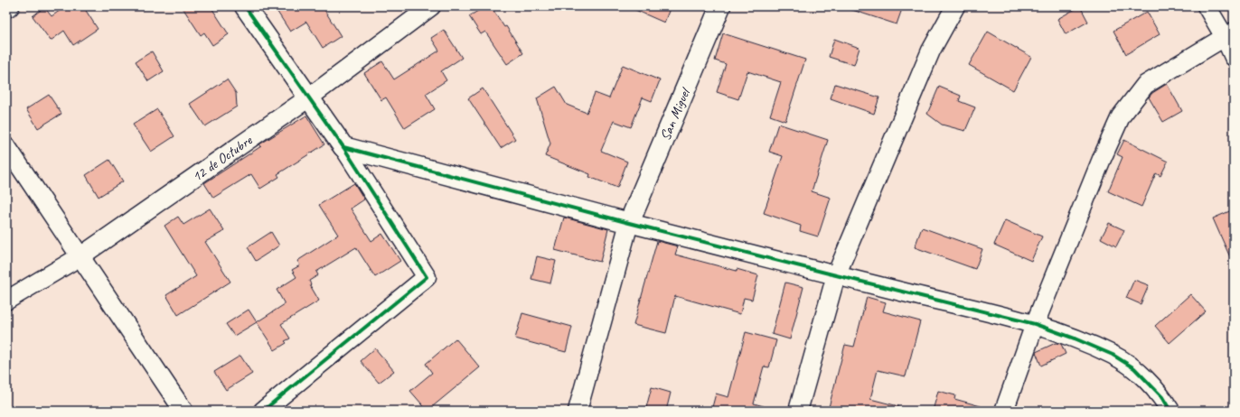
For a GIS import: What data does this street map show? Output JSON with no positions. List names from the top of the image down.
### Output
{
  "streets": {
    "street": ["San Miguel", "12 de Octubre"]
  }
}
